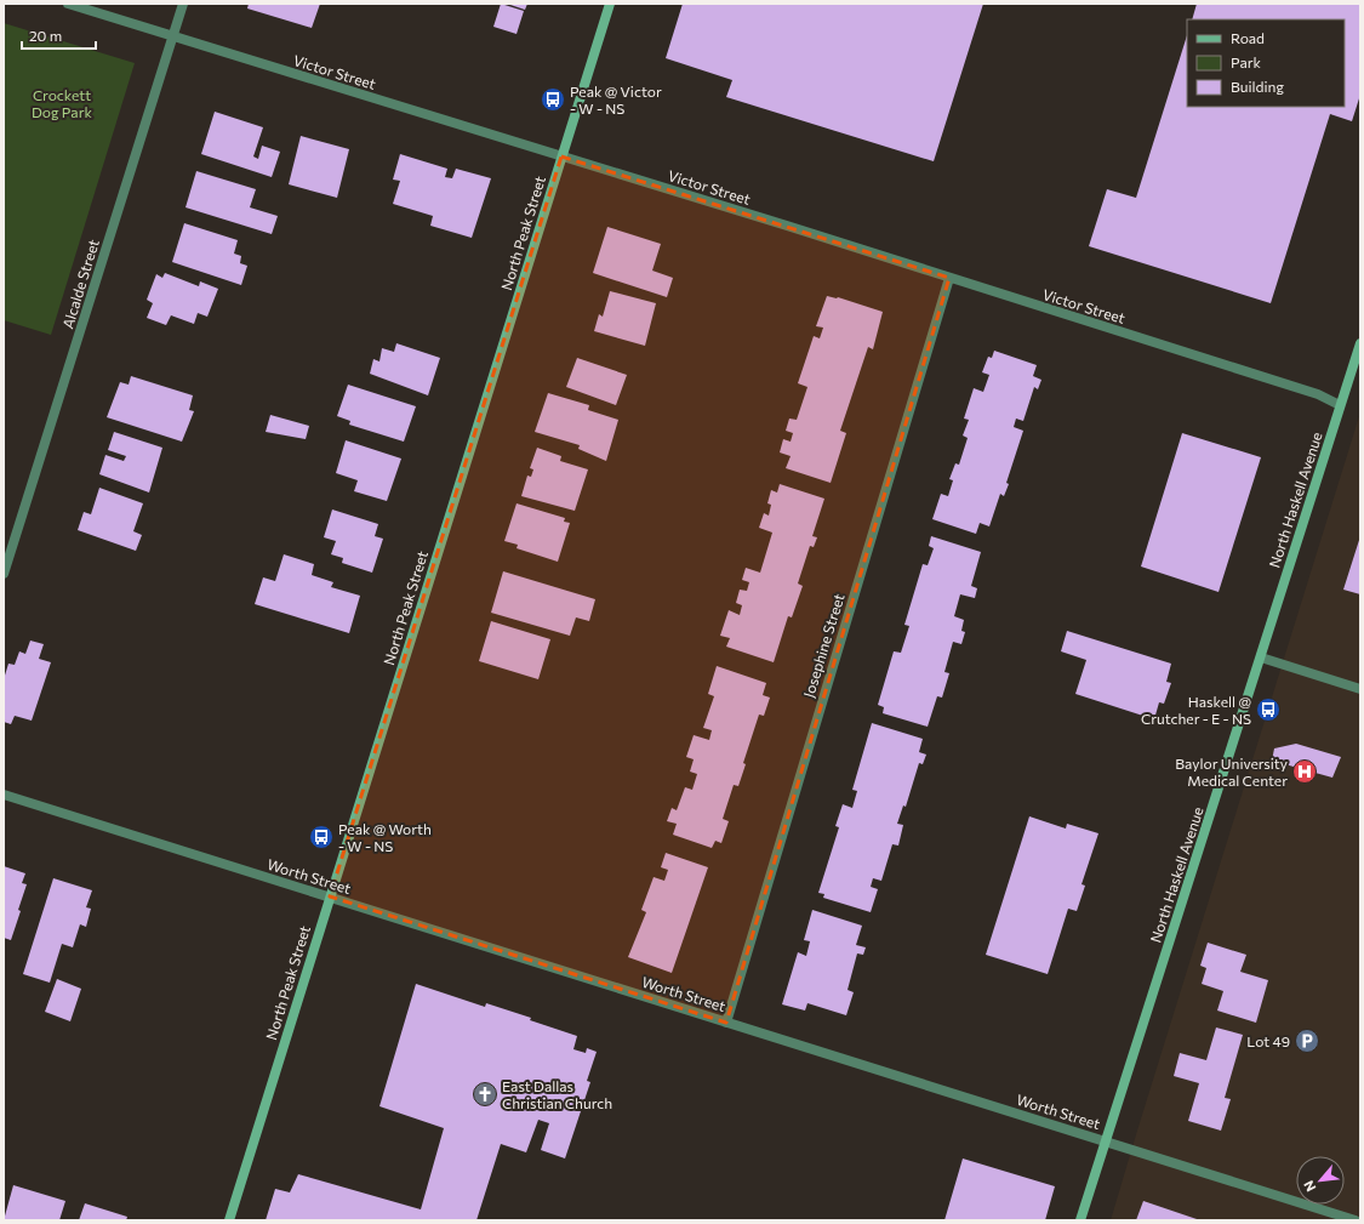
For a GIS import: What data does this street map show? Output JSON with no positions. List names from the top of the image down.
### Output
{
  "streets": {
    "main road": ["North Peak Street", "North Haskell Avenue"],
    "street": [
      "Victor Street",
      "Alcalde Street",
      "Josephine Street",
      "Worth Street"
    ]
  },
  "crossings": [
    ["Victor Street", "North Peak Street"],
    ["Victor Street", "Alcalde Street"],
    ["Victor Street", "North Haskell Avenue"],
    ["Victor Street", "Josephine Street"],
    ["North Peak Street", "Worth Street"],
    ["North Haskell Avenue", "Worth Street"],
    ["Josephine Street", "Worth Street"]
  ],
  "parks": ["Crockett Dog Park"],
  "places": {
    "bus stop": ["Peak @ Victor - W - NS", "Haskell @ Crutcher - E - NS", "Peak @ Worth - W - NS"],
    "hospital": ["Baylor University Medical Center"],
    "parking": ["Lot 49"],
    "church": ["East Dallas Christian Church"]
  },
  "legend": ["Road", "Park", "Building"],
  "scale_bar": "20 m",
  "north": "bottom left"
}
